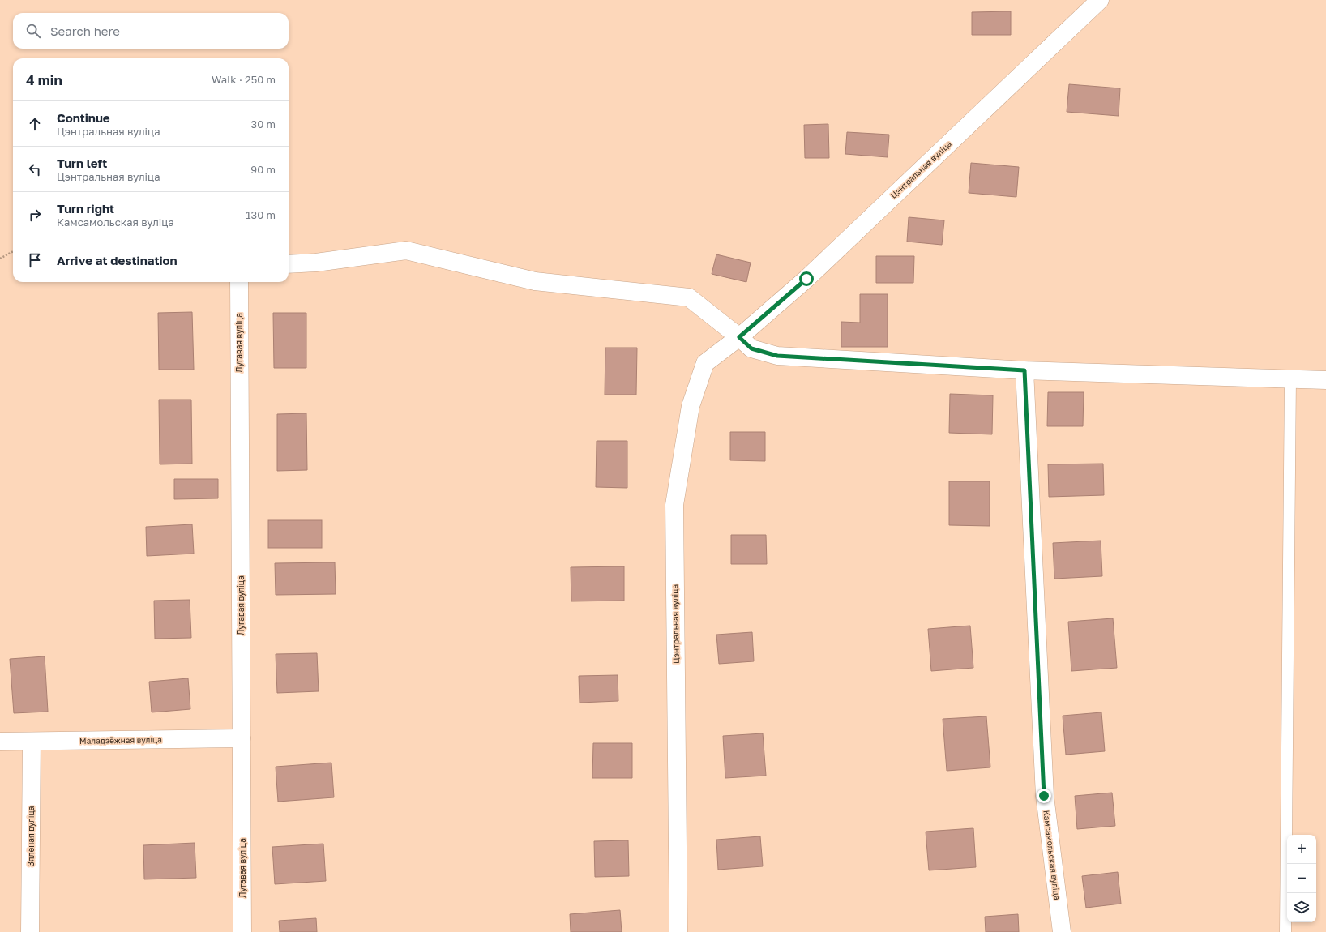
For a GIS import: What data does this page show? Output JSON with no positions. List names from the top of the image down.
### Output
{
  "streets": {
    "street": [
      "Цэнтральная вуліца",
      "Лугавая вуліца",
      "Маладзёжная вуліца",
      "Зялёная вуліца",
      "Камсамольская вуліца"
    ]
  },
  "crossings": [
    ["Лугавая вуліца", "Маладзёжная вуліца"],
    ["Маладзёжная вуліца", "Зялёная вуліца"]
  ],
  "page": {
    "search": "Search here",
    "heading": ["4 min", "Walk · 250 m"],
    "list": [
      ["Continue", "Цэнтральная вуліца", "30 m"],
      ["Turn left", "Цэнтральная вуліца", "90 m"],
      ["Turn right", "Камсамольская вуліца", "130 m"],
      "Arrive at destination"
    ],
    "map_buttons": ["+", "−"]
  }
}
